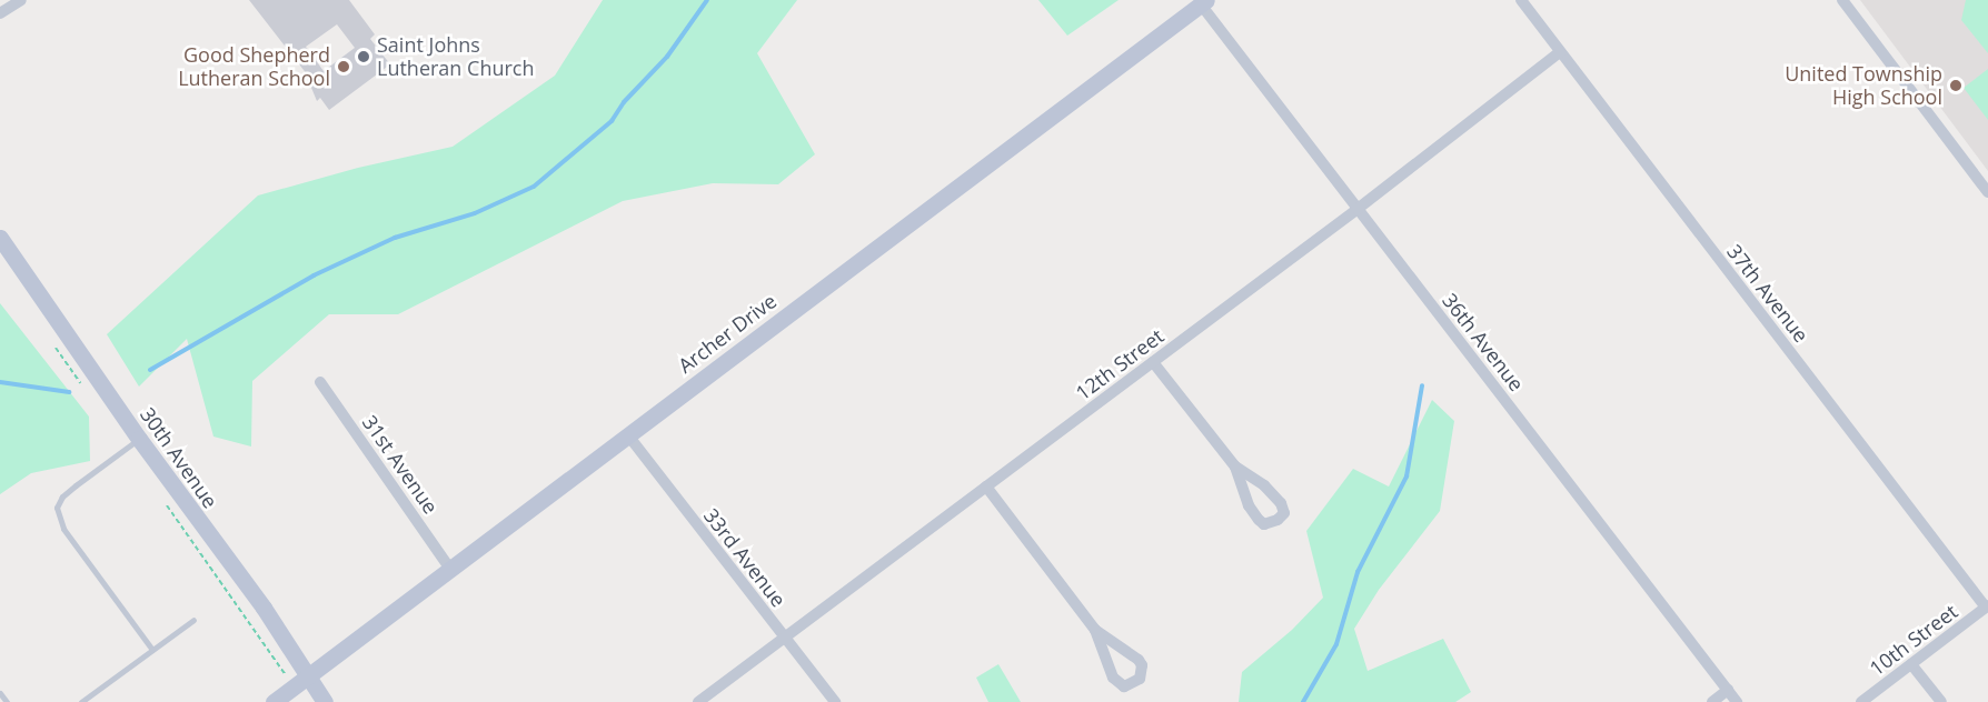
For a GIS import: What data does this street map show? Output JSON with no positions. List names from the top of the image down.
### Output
{
  "streets": {
    "street": [
      "37th Avenue",
      "Archer Drive",
      "36th Avenue",
      "12th Street",
      "30th Avenue",
      "31st Avenue",
      "33rd Avenue",
      "10th Street"
    ]
  },
  "crossings": [
    ["37th Avenue", "12th Street"],
    ["37th Avenue", "10th Street"],
    ["Archer Drive", "36th Avenue"],
    ["Archer Drive", "30th Avenue"],
    ["Archer Drive", "31st Avenue"],
    ["Archer Drive", "33rd Avenue"],
    ["36th Avenue", "12th Street"],
    ["12th Street", "33rd Avenue"]
  ],
  "places": ["Saint Johns Lutheran Church", "Good Shepherd Lutheran School", "United Township High School"]
}
